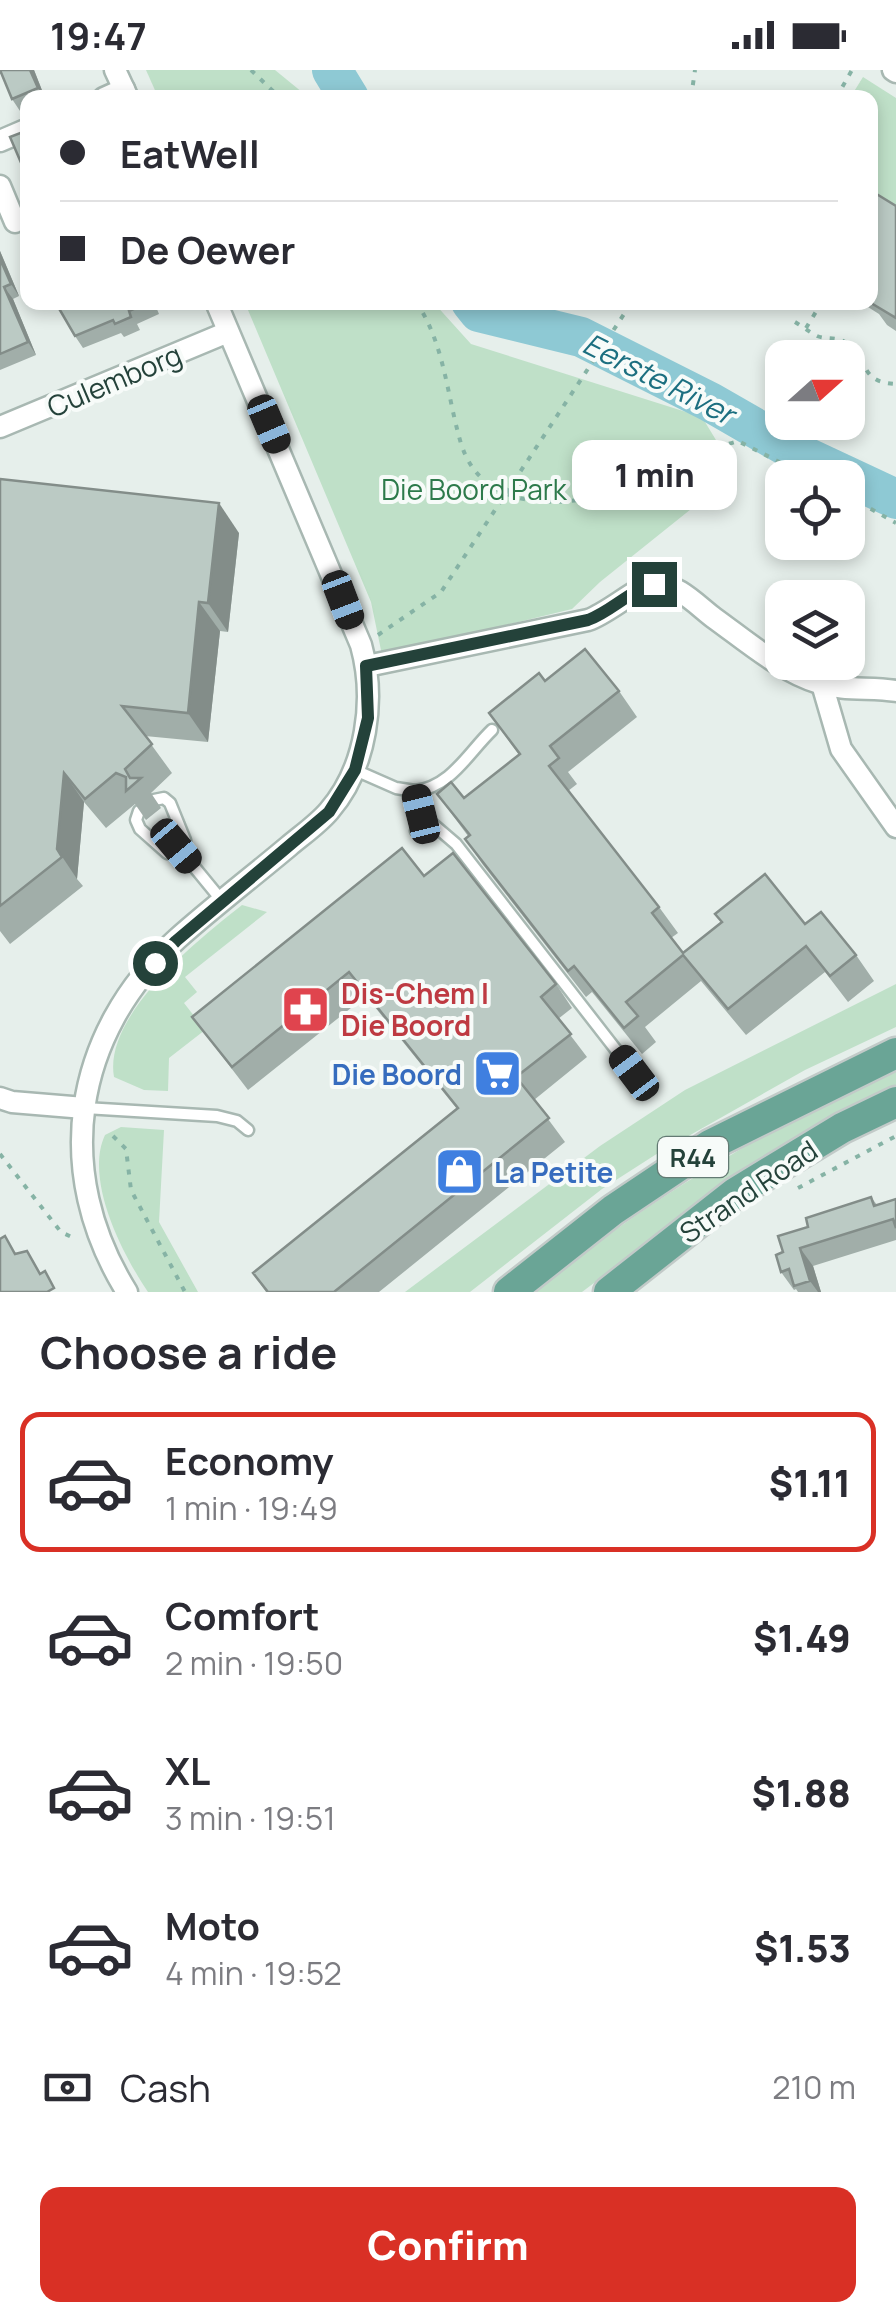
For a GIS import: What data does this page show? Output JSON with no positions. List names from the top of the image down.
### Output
{
  "streets": {
    "main road": ["R44", "Strand Road"],
    "street": ["Culemborg"]
  },
  "water": ["Eerste River"],
  "parks": ["Die Boord Park"],
  "places": {
    "pharmacy": ["Dis-Chem | Die Boord"],
    "supermarket": ["Die Boord"],
    "shop": ["La Petite"]
  },
  "north": "right",
  "page": {
    "status": "19:47",
    "banner": ["EatWell", "De Oewer"],
    "bubble": "1 min",
    "heading": "Choose a ride",
    "list": [
      {
        "name": "Economy",
        "note": "1 min · 19:49",
        "value": "$1.11"
      },
      {
        "name": "Comfort",
        "note": "2 min · 19:50",
        "value": "$1.49"
      },
      {
        "name": "XL",
        "note": "3 min · 19:51",
        "value": "$1.88"
      },
      {
        "name": "Moto",
        "note": "4 min · 19:52",
        "value": "$1.53"
      }
    ],
    "pay": ["Cash", "210 m"],
    "buttons": "Confirm"
  }
}
